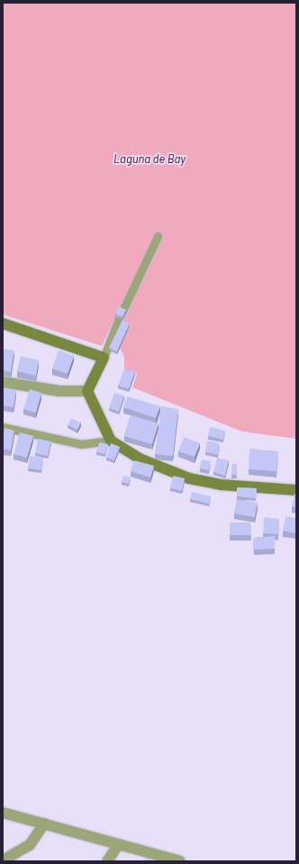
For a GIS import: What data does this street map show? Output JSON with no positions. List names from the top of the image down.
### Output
{
  "water": ["Laguna de Bay"]
}
